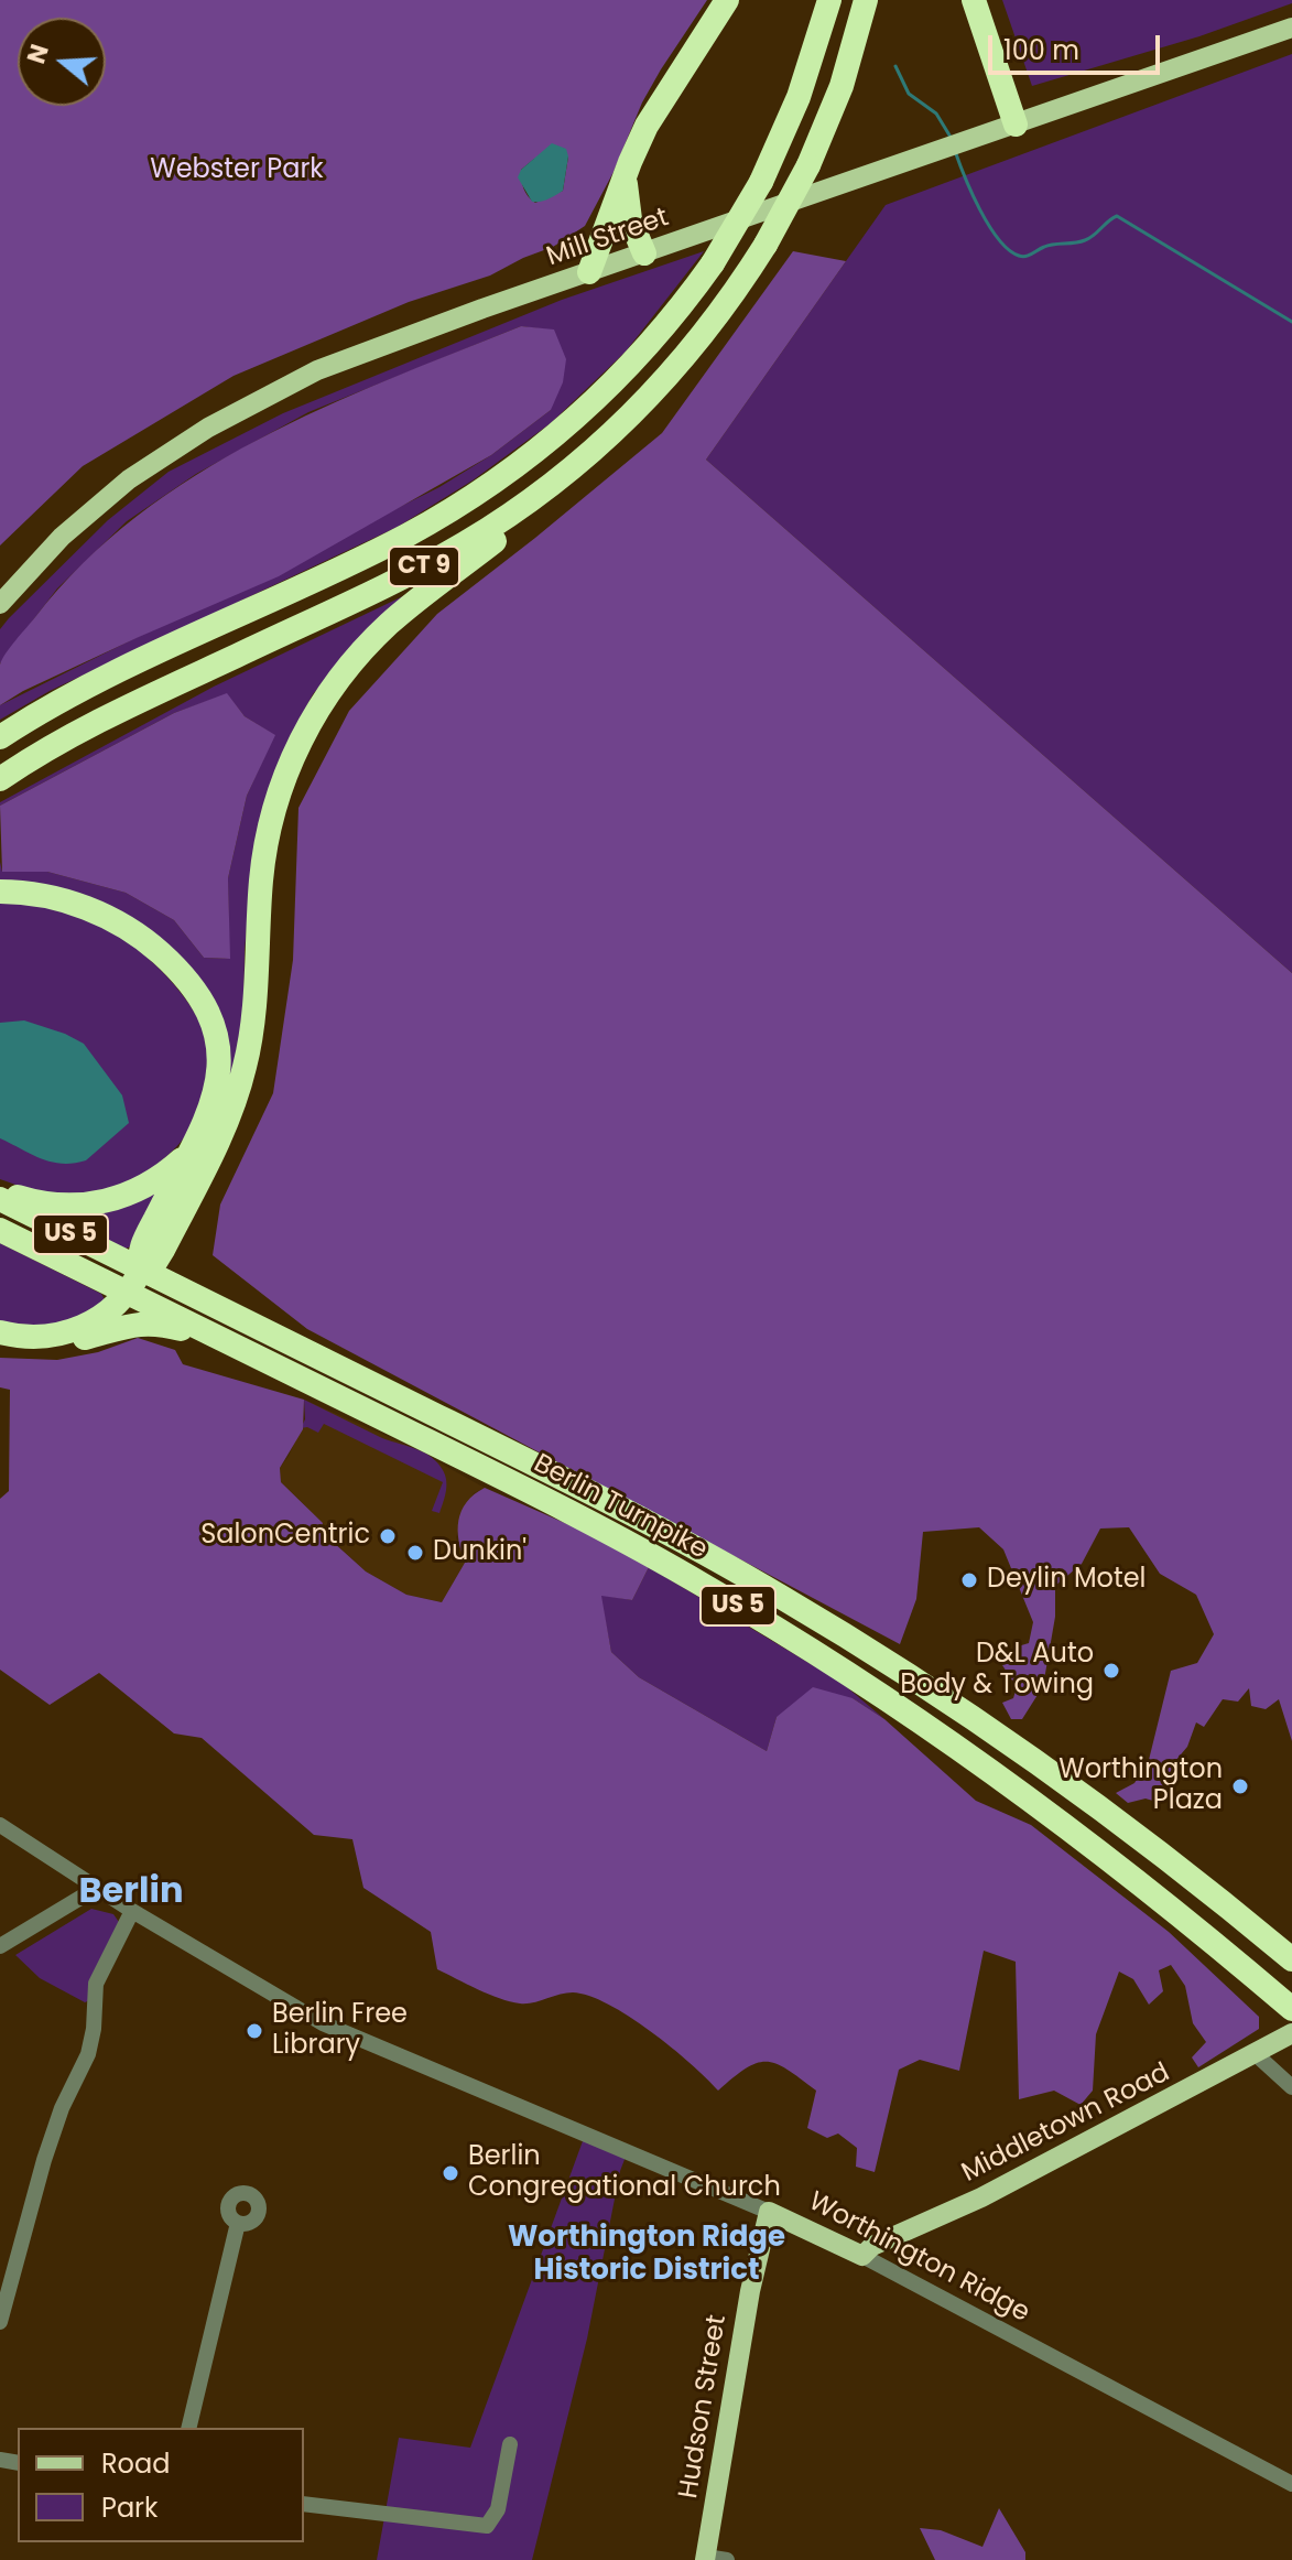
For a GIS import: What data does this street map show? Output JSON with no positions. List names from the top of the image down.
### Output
{
  "streets": {
    "highway": ["CT 9", "US 5", "Berlin Turnpike"],
    "main road": [
      "Mill Street",
      "Middletown Road",
      "Worthington Ridge",
      "Hudson Street"
    ]
  },
  "crossings": [
    ["Middletown Road", "Worthington Ridge"],
    ["Worthington Ridge", "Hudson Street"]
  ],
  "districts": ["Berlin", "Worthington Ridge Historic District"],
  "parks": ["Webster Park"],
  "places": [
    "SalonCentric",
    "Dunkin'",
    "Deylin Motel",
    "D&L Auto Body & Towing",
    "Worthington Plaza",
    "Berlin Free Library",
    "Berlin Congregational Church"
  ],
  "legend": ["Road", "Park"],
  "scale_bar": "100 m",
  "north": "left"
}
